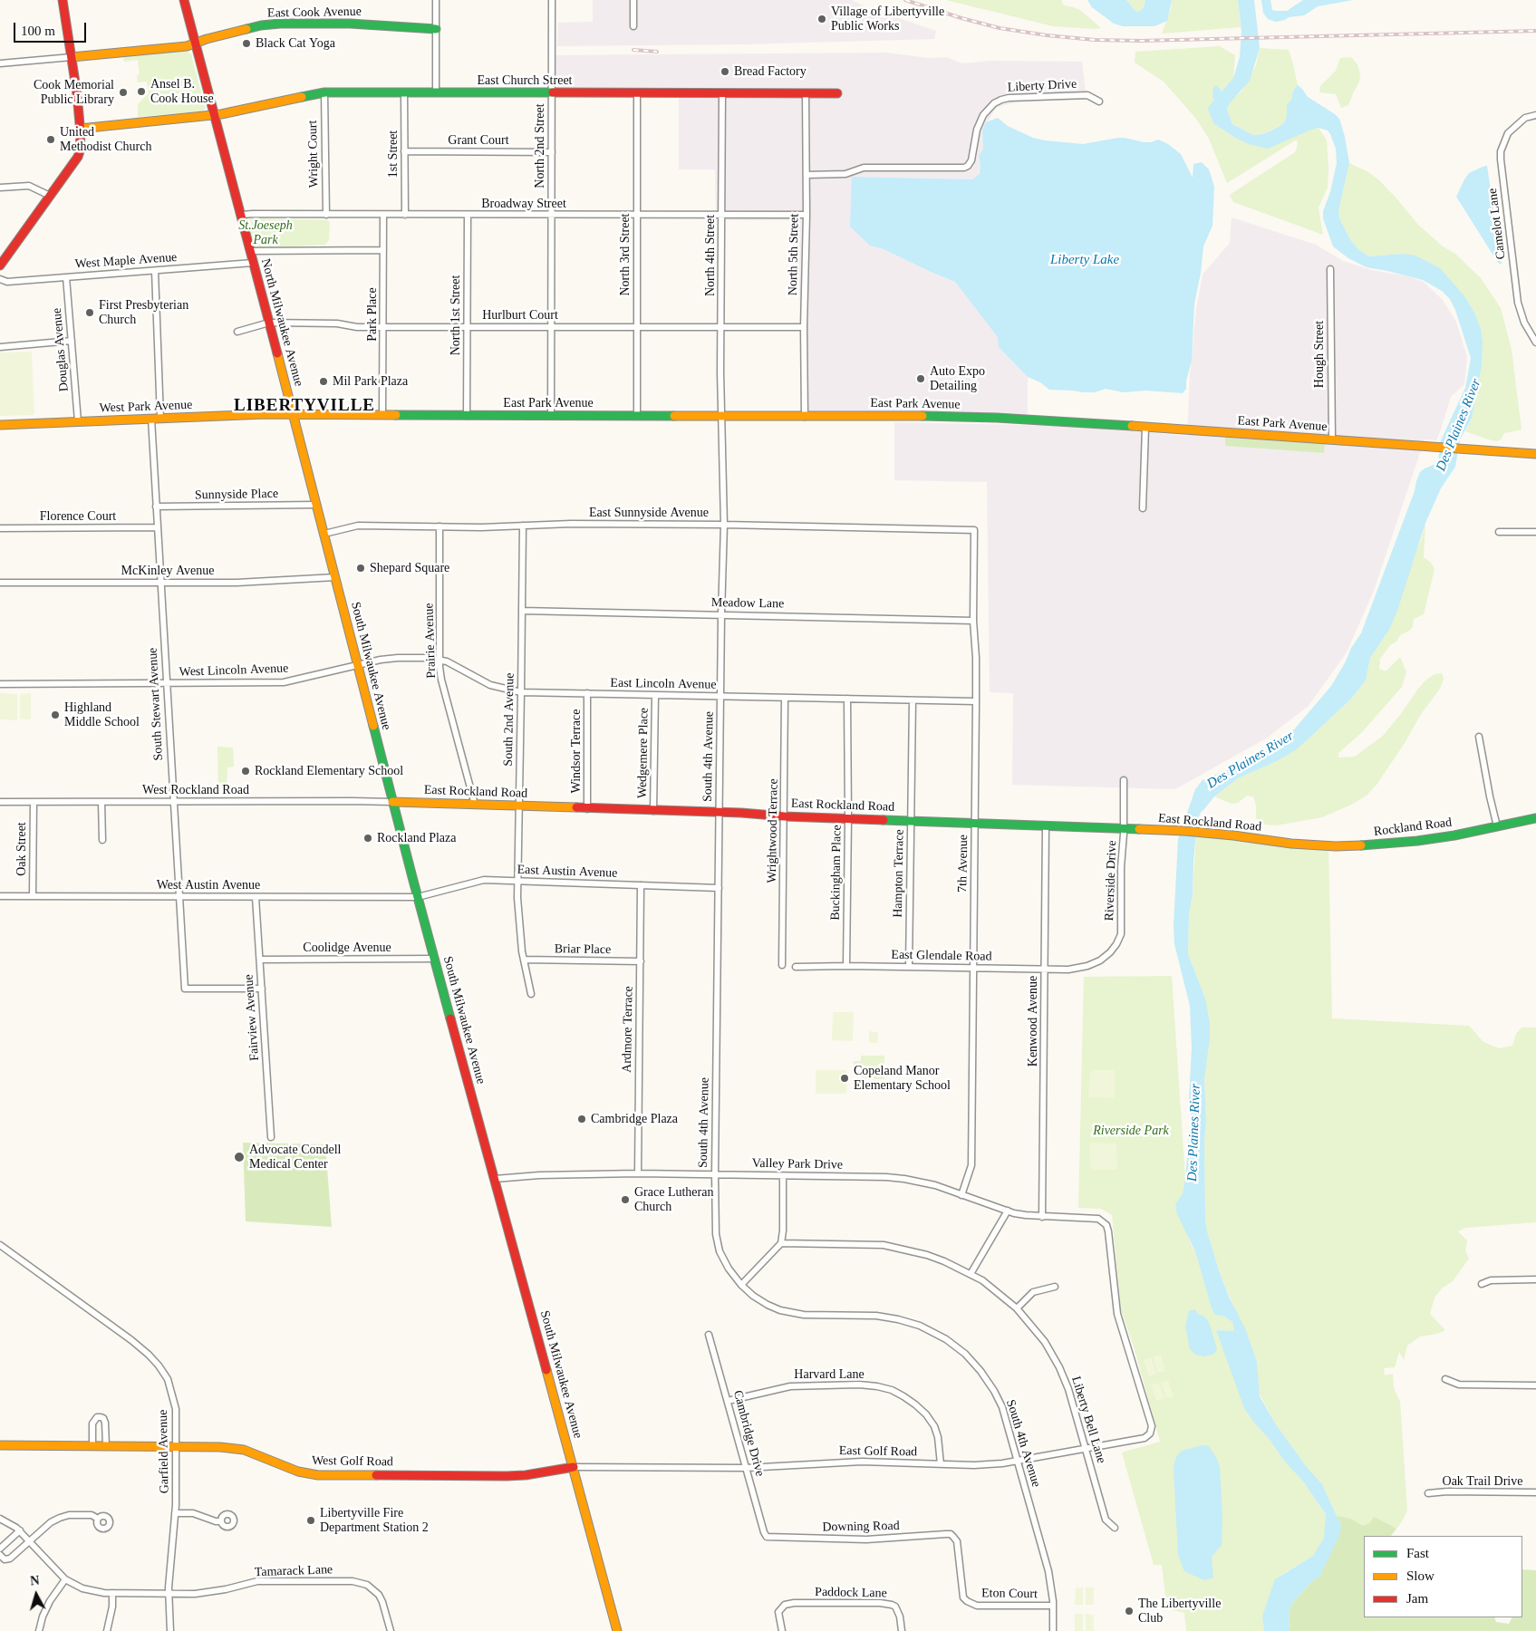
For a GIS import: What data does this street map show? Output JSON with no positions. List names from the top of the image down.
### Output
{
  "streets": {
    "main road": [
      "East Cook Avenue",
      "East Church Street",
      "North Milwaukee Avenue",
      "East Park Avenue",
      "West Park Avenue",
      "South Milwaukee Avenue",
      "East Rockland Road",
      "Rockland Road",
      "West Golf Road"
    ],
    "street": [
      "Liberty Drive",
      "Grant Court",
      "North 2nd Street",
      "Wright Court",
      "1st Street",
      "Broadway Street",
      "Camelot Lane",
      "North 3rd Street",
      "North 5th Street",
      "North 4th Street",
      "West Maple Avenue",
      "Park Place",
      "North 1st Street",
      "Hurlburt Court",
      "Douglas Avenue",
      "Hough Street",
      "Sunnyside Place",
      "East Sunnyside Avenue",
      "Florence Court",
      "McKinley Avenue",
      "Meadow Lane",
      "Prairie Avenue",
      "West Lincoln Avenue",
      "East Lincoln Avenue",
      "South Stewart Avenue",
      "South 2nd Avenue",
      "Windsor Terrace",
      "Wedgemere Place",
      "South 4th Avenue",
      "West Rockland Road",
      "Wrightwood Terrace",
      "Oak Street",
      "7th Avenue",
      "East Austin Avenue",
      "Buckingham Place",
      "Hampton Terrace",
      "Riverside Drive",
      "West Austin Avenue",
      "Coolidge Avenue",
      "Briar Place",
      "East Glendale Road",
      "Fairview Avenue",
      "Kenwood Avenue",
      "Ardmore Terrace",
      "Valley Park Drive",
      "Harvard Lane",
      "Liberty Bell Lane",
      "Cambridge Drive",
      "Garfield Avenue",
      "East Golf Road",
      "Oak Trail Drive",
      "Downing Road",
      "Tamarack Lane",
      "Paddock Lane",
      "Eton Court"
    ]
  },
  "crossings": [
    ["East Cook Avenue", "North Milwaukee Avenue"],
    ["East Church Street", "North 2nd Street"],
    ["East Church Street", "Wright Court"],
    ["East Church Street", "1st Street"],
    ["East Church Street", "North 3rd Street"],
    ["East Church Street", "North 5th Street"],
    ["East Church Street", "North 4th Street"],
    ["East Church Street", "North Milwaukee Avenue"],
    ["Liberty Drive", "North 5th Street"],
    ["Grant Court", "North 2nd Street"],
    ["Grant Court", "1st Street"],
    ["North 2nd Street", "Broadway Street"],
    ["North 2nd Street", "Hurlburt Court"],
    ["North 2nd Street", "East Park Avenue"],
    ["Wright Court", "Broadway Street"],
    ["1st Street", "Broadway Street"],
    ["Broadway Street", "North 3rd Street"],
    ["Broadway Street", "North 5th Street"],
    ["Broadway Street", "North 4th Street"],
    ["Broadway Street", "Park Place"],
    ["Broadway Street", "North 1st Street"],
    ["Broadway Street", "North Milwaukee Avenue"],
    ["North 3rd Street", "Hurlburt Court"],
    ["North 3rd Street", "East Park Avenue"],
    ["North 5th Street", "Hurlburt Court"],
    ["North 5th Street", "East Park Avenue"],
    ["North 4th Street", "Hurlburt Court"],
    ["North 4th Street", "East Park Avenue"],
    ["North 4th Street", "South 4th Avenue"],
    ["West Maple Avenue", "North Milwaukee Avenue"],
    ["West Maple Avenue", "Douglas Avenue"],
    ["Park Place", "Hurlburt Court"],
    ["Park Place", "East Park Avenue"],
    ["North 1st Street", "Hurlburt Court"],
    ["North 1st Street", "East Park Avenue"],
    ["Hurlburt Court", "North Milwaukee Avenue"],
    ["North Milwaukee Avenue", "East Park Avenue"],
    ["North Milwaukee Avenue", "West Park Avenue"],
    ["North Milwaukee Avenue", "South Milwaukee Avenue"],
    ["Douglas Avenue", "West Park Avenue"],
    ["Hough Street", "East Park Avenue"],
    ["East Park Avenue", "West Park Avenue"],
    ["East Park Avenue", "South Milwaukee Avenue"],
    ["East Park Avenue", "South 4th Avenue"],
    ["West Park Avenue", "South Milwaukee Avenue"],
    ["West Park Avenue", "South Stewart Avenue"],
    ["Sunnyside Place", "South Milwaukee Avenue"],
    ["Sunnyside Place", "South Stewart Avenue"],
    ["East Sunnyside Avenue", "Prairie Avenue"],
    ["East Sunnyside Avenue", "South Milwaukee Avenue"],
    ["East Sunnyside Avenue", "South 2nd Avenue"],
    ["East Sunnyside Avenue", "South 4th Avenue"],
    ["East Sunnyside Avenue", "7th Avenue"],
    ["Florence Court", "South Stewart Avenue"],
    ["McKinley Avenue", "South Milwaukee Avenue"],
    ["McKinley Avenue", "South Stewart Avenue"],
    ["Meadow Lane", "South 2nd Avenue"],
    ["Meadow Lane", "South 4th Avenue"],
    ["Meadow Lane", "7th Avenue"],
    ["Prairie Avenue", "East Lincoln Avenue"],
    ["Prairie Avenue", "East Rockland Road"],
    ["South Milwaukee Avenue", "West Lincoln Avenue"],
    ["South Milwaukee Avenue", "East Lincoln Avenue"],
    ["South Milwaukee Avenue", "West Rockland Road"],
    ["South Milwaukee Avenue", "East Rockland Road"],
    ["South Milwaukee Avenue", "East Austin Avenue"],
    ["South Milwaukee Avenue", "West Austin Avenue"],
    ["South Milwaukee Avenue", "Coolidge Avenue"],
    ["South Milwaukee Avenue", "Valley Park Drive"],
    ["South Milwaukee Avenue", "East Golf Road"],
    ["South Milwaukee Avenue", "West Golf Road"],
    ["West Lincoln Avenue", "East Lincoln Avenue"],
    ["West Lincoln Avenue", "South Stewart Avenue"],
    ["East Lincoln Avenue", "South 2nd Avenue"],
    ["East Lincoln Avenue", "Windsor Terrace"],
    ["East Lincoln Avenue", "Wedgemere Place"],
    ["East Lincoln Avenue", "South 4th Avenue"],
    ["East Lincoln Avenue", "Wrightwood Terrace"],
    ["East Lincoln Avenue", "7th Avenue"],
    ["East Lincoln Avenue", "Buckingham Place"],
    ["East Lincoln Avenue", "Hampton Terrace"],
    ["South Stewart Avenue", "West Rockland Road"],
    ["South Stewart Avenue", "West Austin Avenue"],
    ["South Stewart Avenue", "Fairview Avenue"],
    ["South 2nd Avenue", "East Rockland Road"],
    ["South 2nd Avenue", "East Austin Avenue"],
    ["South 2nd Avenue", "Briar Place"],
    ["Windsor Terrace", "East Rockland Road"],
    ["Wedgemere Place", "East Rockland Road"],
    ["South 4th Avenue", "East Rockland Road"],
    ["South 4th Avenue", "East Austin Avenue"],
    ["South 4th Avenue", "Valley Park Drive"],
    ["South 4th Avenue", "East Golf Road"],
    ["South 4th Avenue", "Eton Court"],
    ["West Rockland Road", "East Rockland Road"],
    ["West Rockland Road", "Oak Street"],
    ["East Rockland Road", "Rockland Road"],
    ["East Rockland Road", "Wrightwood Terrace"],
    ["East Rockland Road", "7th Avenue"],
    ["East Rockland Road", "Buckingham Place"],
    ["East Rockland Road", "Hampton Terrace"],
    ["East Rockland Road", "Riverside Drive"],
    ["East Rockland Road", "Kenwood Avenue"],
    ["Oak Street", "West Austin Avenue"],
    ["7th Avenue", "East Glendale Road"],
    ["7th Avenue", "Valley Park Drive"],
    ["East Austin Avenue", "West Austin Avenue"],
    ["East Austin Avenue", "Ardmore Terrace"],
    ["Buckingham Place", "East Glendale Road"],
    ["Hampton Terrace", "East Glendale Road"],
    ["Riverside Drive", "East Glendale Road"],
    ["West Austin Avenue", "Fairview Avenue"],
    ["Coolidge Avenue", "Fairview Avenue"],
    ["Briar Place", "Ardmore Terrace"],
    ["East Glendale Road", "Kenwood Avenue"],
    ["Kenwood Avenue", "Valley Park Drive"],
    ["Ardmore Terrace", "Valley Park Drive"],
    ["Valley Park Drive", "East Golf Road"],
    ["Harvard Lane", "Cambridge Drive"],
    ["Harvard Lane", "East Golf Road"],
    ["Liberty Bell Lane", "East Golf Road"],
    ["Cambridge Drive", "East Golf Road"],
    ["Cambridge Drive", "Downing Road"],
    ["Garfield Avenue", "West Golf Road"],
    ["Garfield Avenue", "Tamarack Lane"],
    ["East Golf Road", "West Golf Road"],
    ["Downing Road", "Eton Court"]
  ],
  "districts": ["LIBERTYVILLE"],
  "water": ["Liberty Lake", "Des Plaines River"],
  "parks": ["St.Joeseph Park", "Riverside Park"],
  "places": [
    "Village of Libertyville Public Works",
    "Black Cat Yoga",
    "Bread Factory",
    "Ansel B. Cook House",
    "Cook Memorial Public Library",
    "United Methodist Church",
    "First Presbyterian Church",
    "Auto Expo Detailing",
    "Mil Park Plaza",
    "Shepard Square",
    "Highland Middle School",
    "Rockland Elementary School",
    "Rockland Plaza",
    "Copeland Manor Elementary School",
    "Cambridge Plaza",
    "Advocate Condell Medical Center",
    "Grace Lutheran Church",
    "Libertyville Fire Department Station 2",
    "The Libertyville Club"
  ],
  "legend": ["Fast", "Slow", "Jam"],
  "scale_bar": "100 m",
  "north": "top"
}
